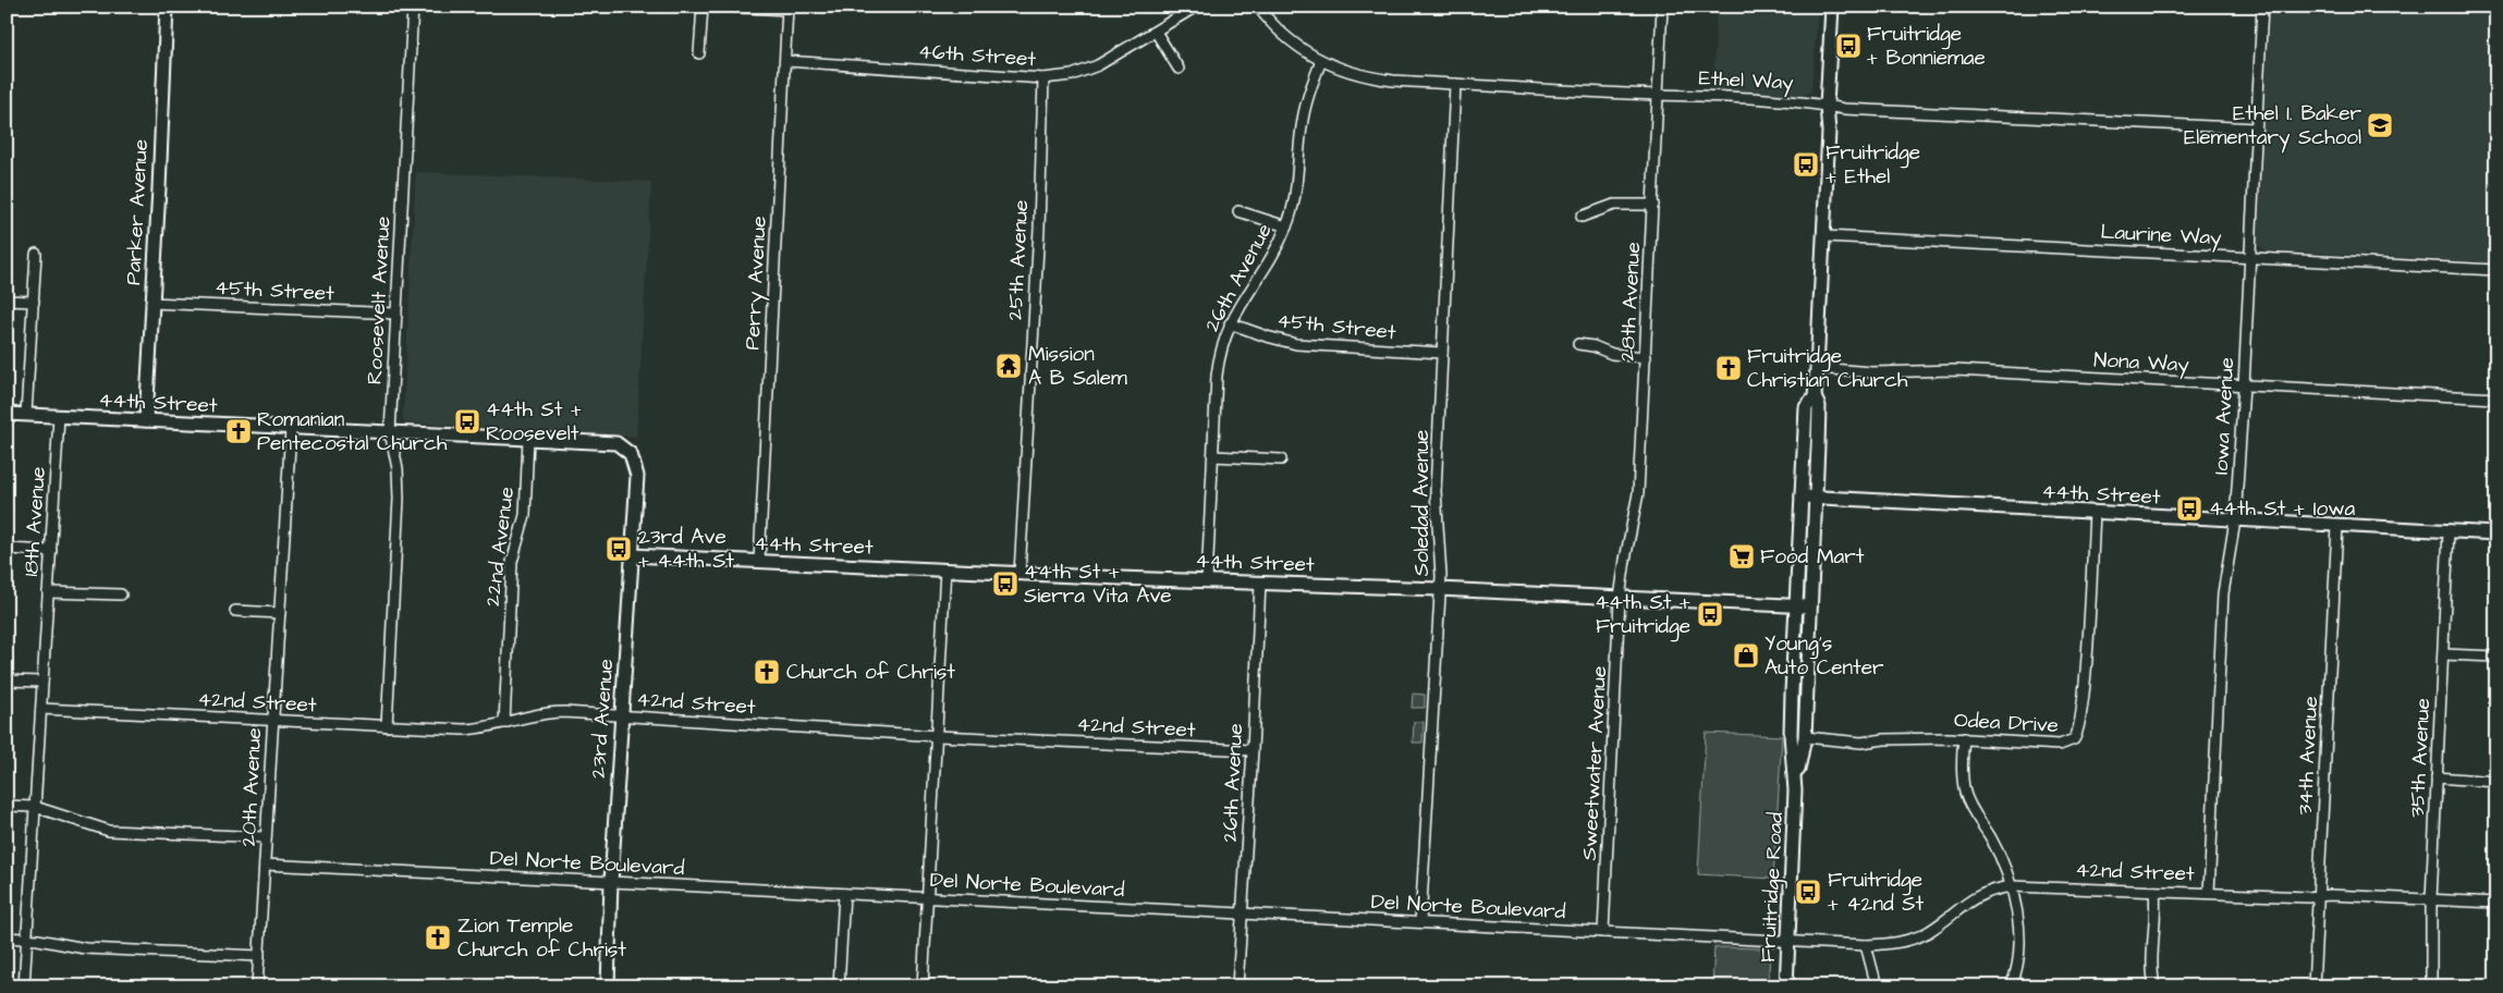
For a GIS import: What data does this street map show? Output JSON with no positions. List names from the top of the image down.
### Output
{
  "streets": {
    "street": [
      "46th Street",
      "Ethel Way",
      "Parker Avenue",
      "Laurine Way",
      "25th Avenue",
      "26th Avenue",
      "Perry Avenue",
      "45th Street",
      "Roosevelt Avenue",
      "28th Avenue",
      "Nona Way",
      "44th Street",
      "Iowa Avenue",
      "Soledad Avenue",
      "18th Avenue",
      "22nd Avenue",
      "42nd Street",
      "23rd Avenue",
      "Odea Drive",
      "34th Avenue",
      "35th Avenue",
      "Sweetwater Avenue",
      "20th Avenue",
      "Del Norte Boulevard",
      "Fruitridge Road"
    ]
  },
  "crossings": [
    ["46th Street", "25th Avenue"],
    ["46th Street", "Perry Avenue"],
    ["Ethel Way", "26th Avenue"],
    ["Ethel Way", "28th Avenue"],
    ["Ethel Way", "Iowa Avenue"],
    ["Ethel Way", "Soledad Avenue"],
    ["Ethel Way", "Fruitridge Road"],
    ["Parker Avenue", "45th Street"],
    ["Parker Avenue", "44th Street"],
    ["Laurine Way", "Iowa Avenue"],
    ["Laurine Way", "Fruitridge Road"],
    ["25th Avenue", "44th Street"],
    ["26th Avenue", "45th Street"],
    ["26th Avenue", "44th Street"],
    ["26th Avenue", "42nd Street"],
    ["26th Avenue", "Del Norte Boulevard"],
    ["Perry Avenue", "44th Street"],
    ["45th Street", "Roosevelt Avenue"],
    ["45th Street", "Soledad Avenue"],
    ["Roosevelt Avenue", "44th Street"],
    ["Roosevelt Avenue", "42nd Street"],
    ["28th Avenue", "44th Street"],
    ["28th Avenue", "Sweetwater Avenue"],
    ["Nona Way", "Iowa Avenue"],
    ["Nona Way", "Fruitridge Road"],
    ["44th Street", "Iowa Avenue"],
    ["44th Street", "Soledad Avenue"],
    ["44th Street", "18th Avenue"],
    ["44th Street", "22nd Avenue"],
    ["44th Street", "23rd Avenue"],
    ["44th Street", "Odea Drive"],
    ["44th Street", "34th Avenue"],
    ["44th Street", "35th Avenue"],
    ["44th Street", "Sweetwater Avenue"],
    ["44th Street", "20th Avenue"],
    ["44th Street", "Fruitridge Road"],
    ["Iowa Avenue", "42nd Street"],
    ["Soledad Avenue", "Del Norte Boulevard"],
    ["18th Avenue", "42nd Street"],
    ["22nd Avenue", "42nd Street"],
    ["42nd Street", "23rd Avenue"],
    ["42nd Street", "34th Avenue"],
    ["42nd Street", "35th Avenue"],
    ["42nd Street", "20th Avenue"],
    ["42nd Street", "Del Norte Boulevard"],
    ["42nd Street", "Fruitridge Road"],
    ["23rd Avenue", "Del Norte Boulevard"],
    ["Odea Drive", "Fruitridge Road"],
    ["Sweetwater Avenue", "Del Norte Boulevard"],
    ["20th Avenue", "Del Norte Boulevard"],
    ["Del Norte Boulevard", "Fruitridge Road"]
  ],
  "places": {
    "bus stop": [
      "Fruitridge + Bonniemae",
      "Fruitridge + Ethel",
      "44th St + Roosevelt",
      "44th St + Iowa",
      "23rd Ave + 44th St",
      "44th St + Sierra Vita Ave",
      "44th St + Fruitridge",
      "Fruitridge + 42nd St"
    ],
    "school or university": ["Ethel I. Baker Elementary School"],
    "temple": ["Mission A B Salem"],
    "church": [
      "Fruitridge Christian Church",
      "Romanian Pentecostal Church",
      "Church of Christ",
      "Zion Temple Church of Christ"
    ],
    "supermarket": ["Food Mart"],
    "shop": ["Young's Auto Center"]
  }
}
